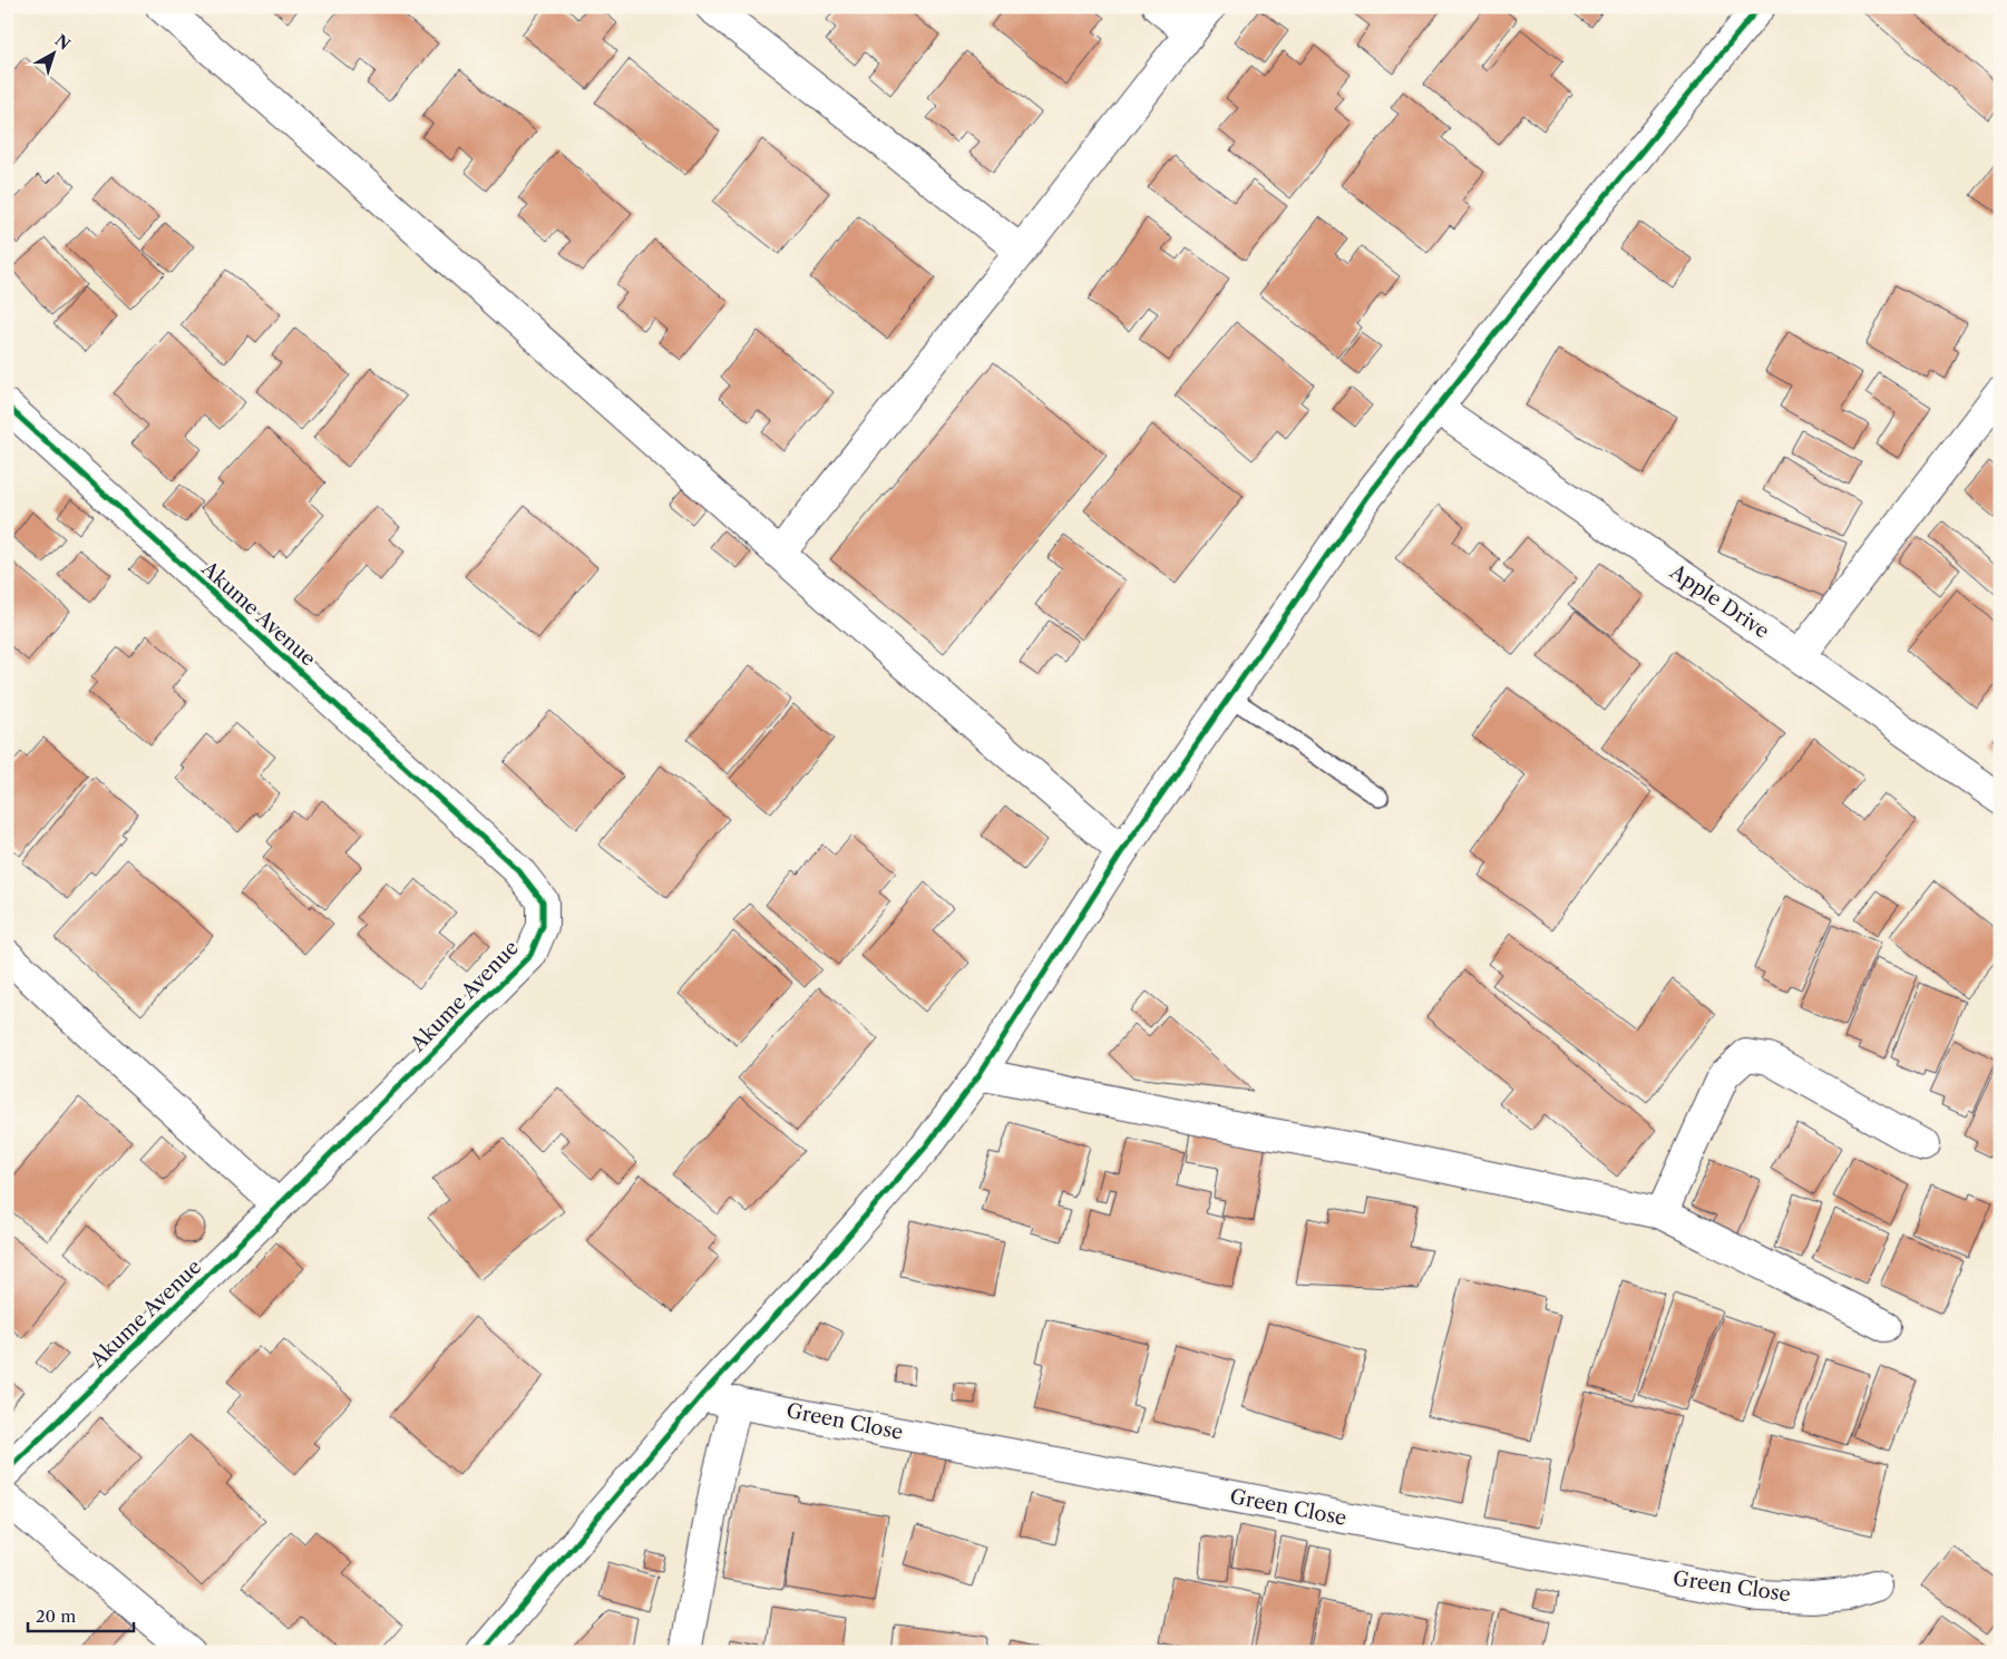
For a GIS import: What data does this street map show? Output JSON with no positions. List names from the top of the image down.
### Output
{
  "streets": {
    "street": ["Apple Drive", "Akume Avenue", "Green Close"]
  },
  "scale_bar": "20 m",
  "north": "top right"
}
